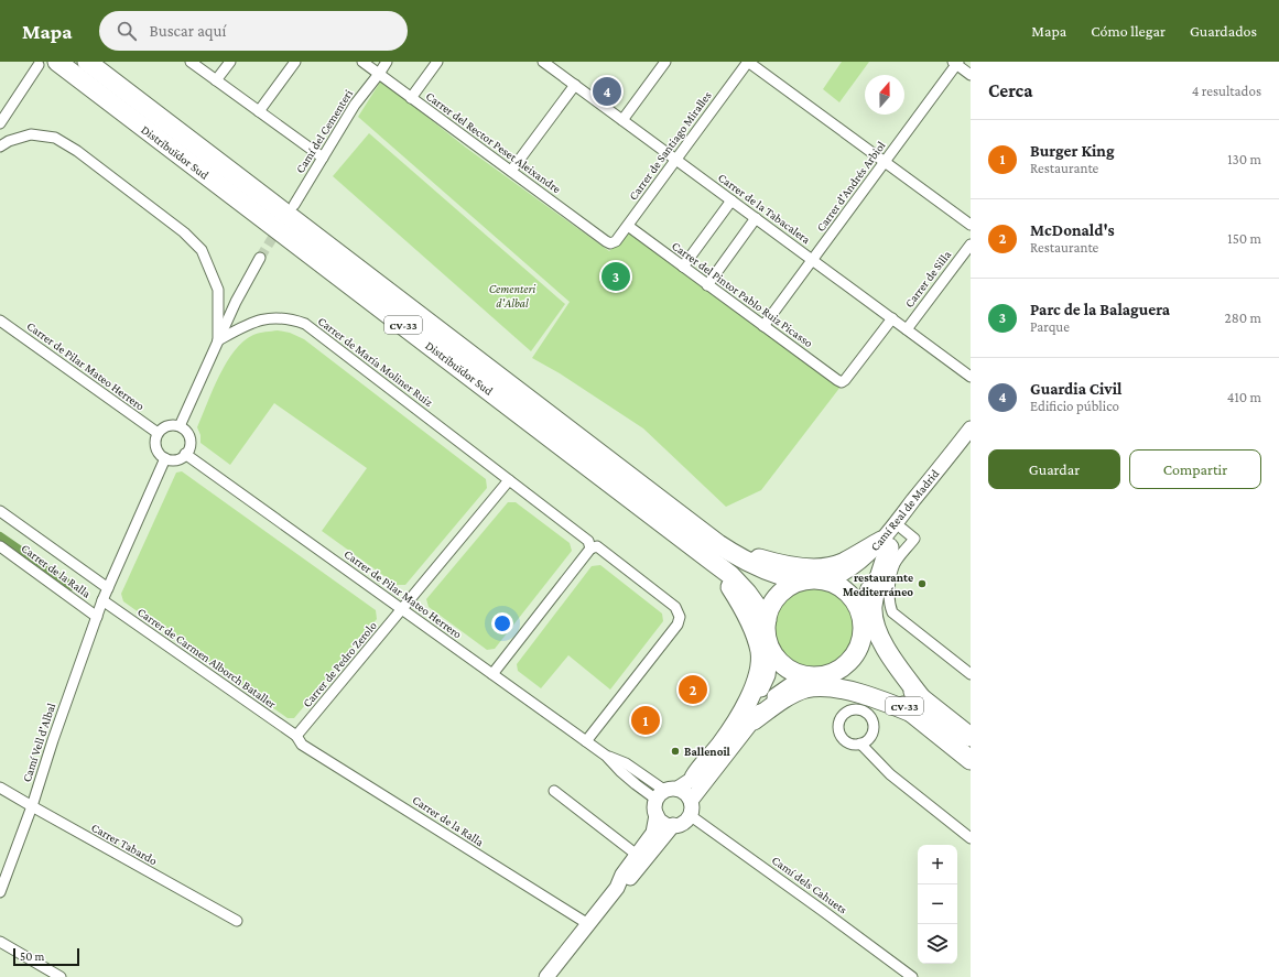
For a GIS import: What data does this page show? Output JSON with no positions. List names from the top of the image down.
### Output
{
  "streets": {
    "highway": ["Distribuïdor Sud", "CV-33"],
    "street": [
      "Camí del Cementeri",
      "Carrer del Rector Peset Aleixandre",
      "Carrer de Santiago Miralles",
      "Carrer d'Andrés Arbiol",
      "Carrer de la Tabacalera",
      "Carrer de Silla",
      "Carrer del Pintor Pablo Ruiz Picasso",
      "Carrer de María Moliner Ruiz",
      "Carrer de Pilar Mateo Herrero",
      "Camí Real de Madrid",
      "Carrer de la Ralla",
      "Carrer de Carmen Alborch Bataller",
      "Carrer de Pedro Zerolo",
      "Camí Vell d'Albal",
      "Carrer Tabardo",
      "Camí dels Cahuets"
    ]
  },
  "crossings": [
    ["Camí del Cementeri", "Carrer del Rector Peset Aleixandre"],
    ["Carrer del Rector Peset Aleixandre", "Carrer de Santiago Miralles"],
    ["Carrer de Santiago Miralles", "Carrer de la Tabacalera"],
    ["Carrer de Santiago Miralles", "Carrer del Pintor Pablo Ruiz Picasso"],
    ["Distribuïdor Sud", "CV-33"],
    ["Distribuïdor Sud", "Camí Real de Madrid"],
    ["Carrer d'Andrés Arbiol", "Carrer de la Tabacalera"],
    ["Carrer d'Andrés Arbiol", "Carrer del Pintor Pablo Ruiz Picasso"],
    ["Carrer de la Tabacalera", "Carrer de Silla"],
    ["Carrer de la Tabacalera", "Carrer del Pintor Pablo Ruiz Picasso"],
    ["CV-33", "Camí Real de Madrid"],
    ["Carrer de María Moliner Ruiz", "Carrer de Pedro Zerolo"],
    ["Carrer de Pilar Mateo Herrero", "Carrer de Pedro Zerolo"],
    ["Carrer de Pilar Mateo Herrero", "Camí Vell d'Albal"],
    ["Carrer de Pilar Mateo Herrero", "Camí dels Cahuets"],
    ["Carrer de la Ralla", "Carrer de Carmen Alborch Bataller"],
    ["Carrer de la Ralla", "Carrer de Pedro Zerolo"],
    ["Carrer de la Ralla", "Camí Vell d'Albal"],
    ["Carrer de Carmen Alborch Bataller", "Carrer de Pedro Zerolo"],
    ["Carrer de Carmen Alborch Bataller", "Camí Vell d'Albal"],
    ["Camí Vell d'Albal", "Carrer Tabardo"]
  ],
  "parks": ["Cementeri d'Albal"],
  "places": ["restaurante Mediterráneo", "Ballenoil"],
  "scale_bar": "50 m",
  "north": "top",
  "page": {
    "header": "Mapa",
    "search": "Buscar aquí",
    "nav": ["Mapa", "Cómo llegar", "Guardados"],
    "heading": ["Cerca", "4 resultados"],
    "pins": [
      "4",
      "3",
      "2",
      "1"
    ],
    "list": [
      {
        "mark": "1",
        "name": "Burger King",
        "note": "Restaurante",
        "value": "130 m"
      },
      {
        "mark": "2",
        "name": "McDonald's",
        "note": "Restaurante",
        "value": "150 m"
      },
      {
        "mark": "3",
        "name": "Parc de la Balaguera",
        "note": "Parque",
        "value": "280 m"
      },
      {
        "mark": "4",
        "name": "Guardia Civil",
        "note": "Edificio público",
        "value": "410 m"
      }
    ],
    "buttons": ["Guardar", "Compartir"],
    "map_buttons": ["+", "−"],
    "scale": "50 m"
  }
}
